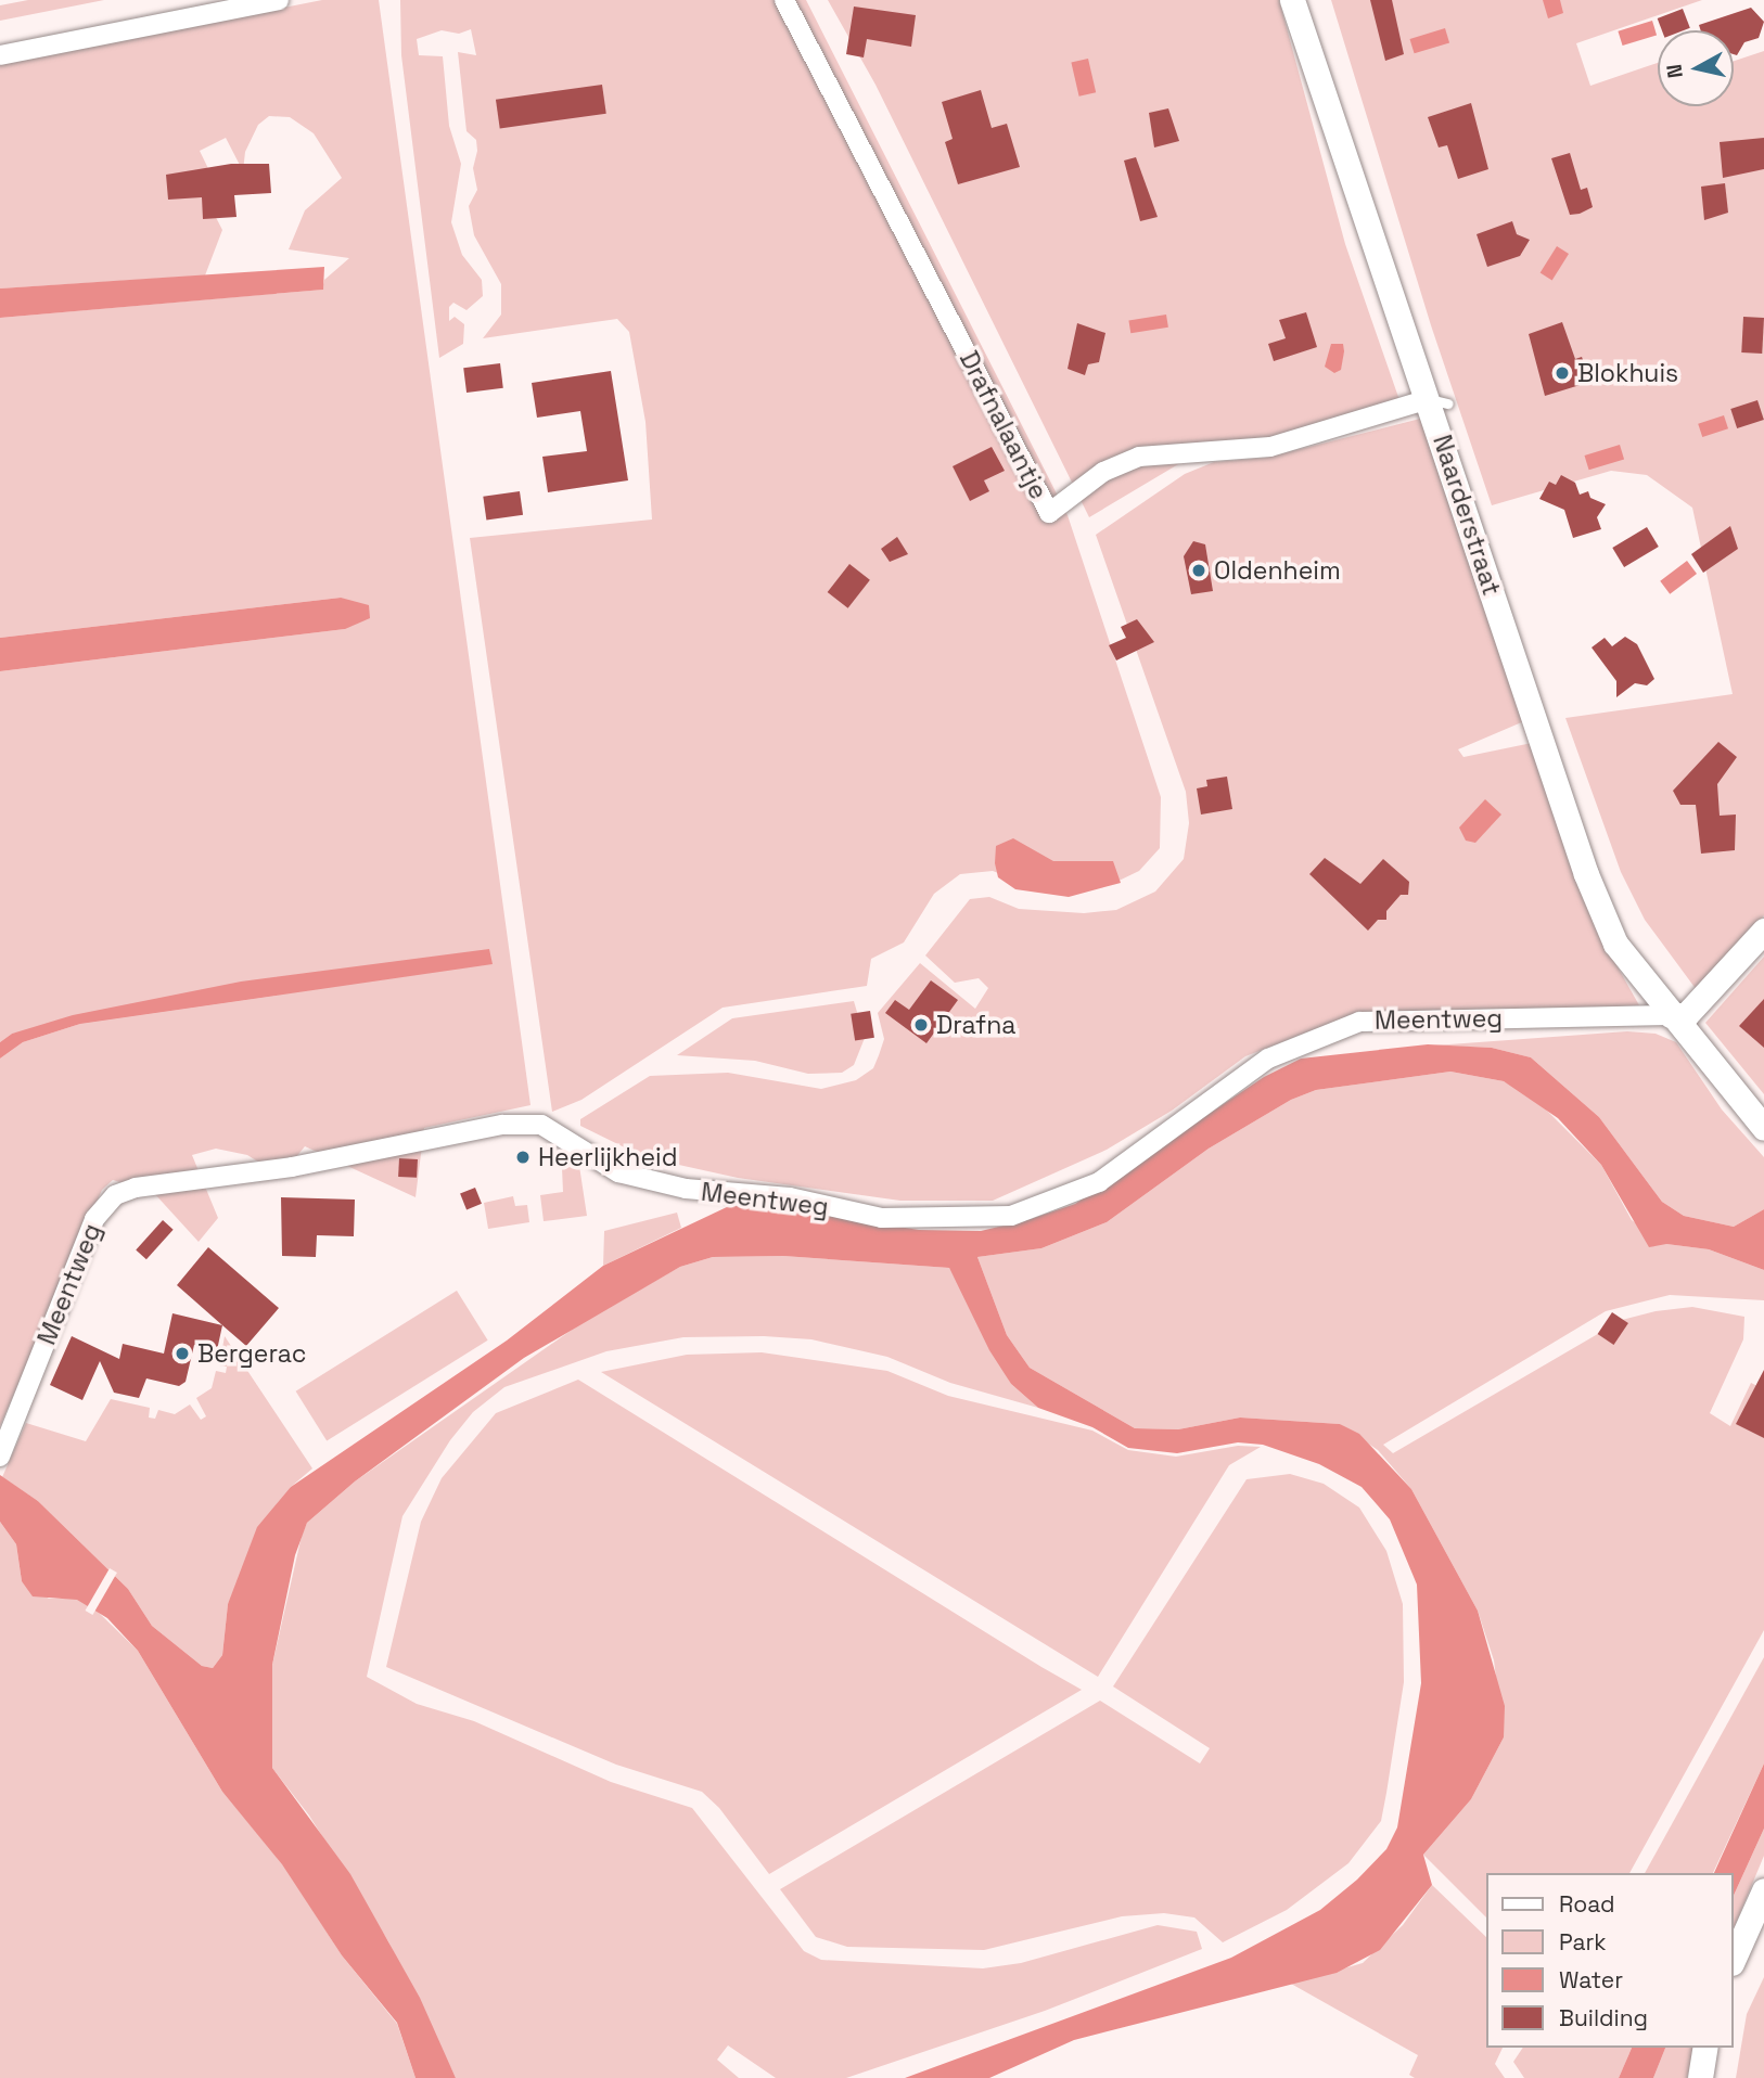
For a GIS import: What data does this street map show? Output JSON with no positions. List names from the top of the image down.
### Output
{
  "streets": {
    "street": ["Drafnalaantje", "Naarderstraat", "Meentweg"]
  },
  "crossings": [
    ["Drafnalaantje", "Naarderstraat"],
    ["Naarderstraat", "Meentweg"]
  ],
  "places": [
    "Blokhuis",
    "Oldenheim",
    "Drafna",
    "Heerlijkheid",
    "Bergerac"
  ],
  "legend": [
    "Road",
    "Park",
    "Water",
    "Building"
  ],
  "north": "left"
}
